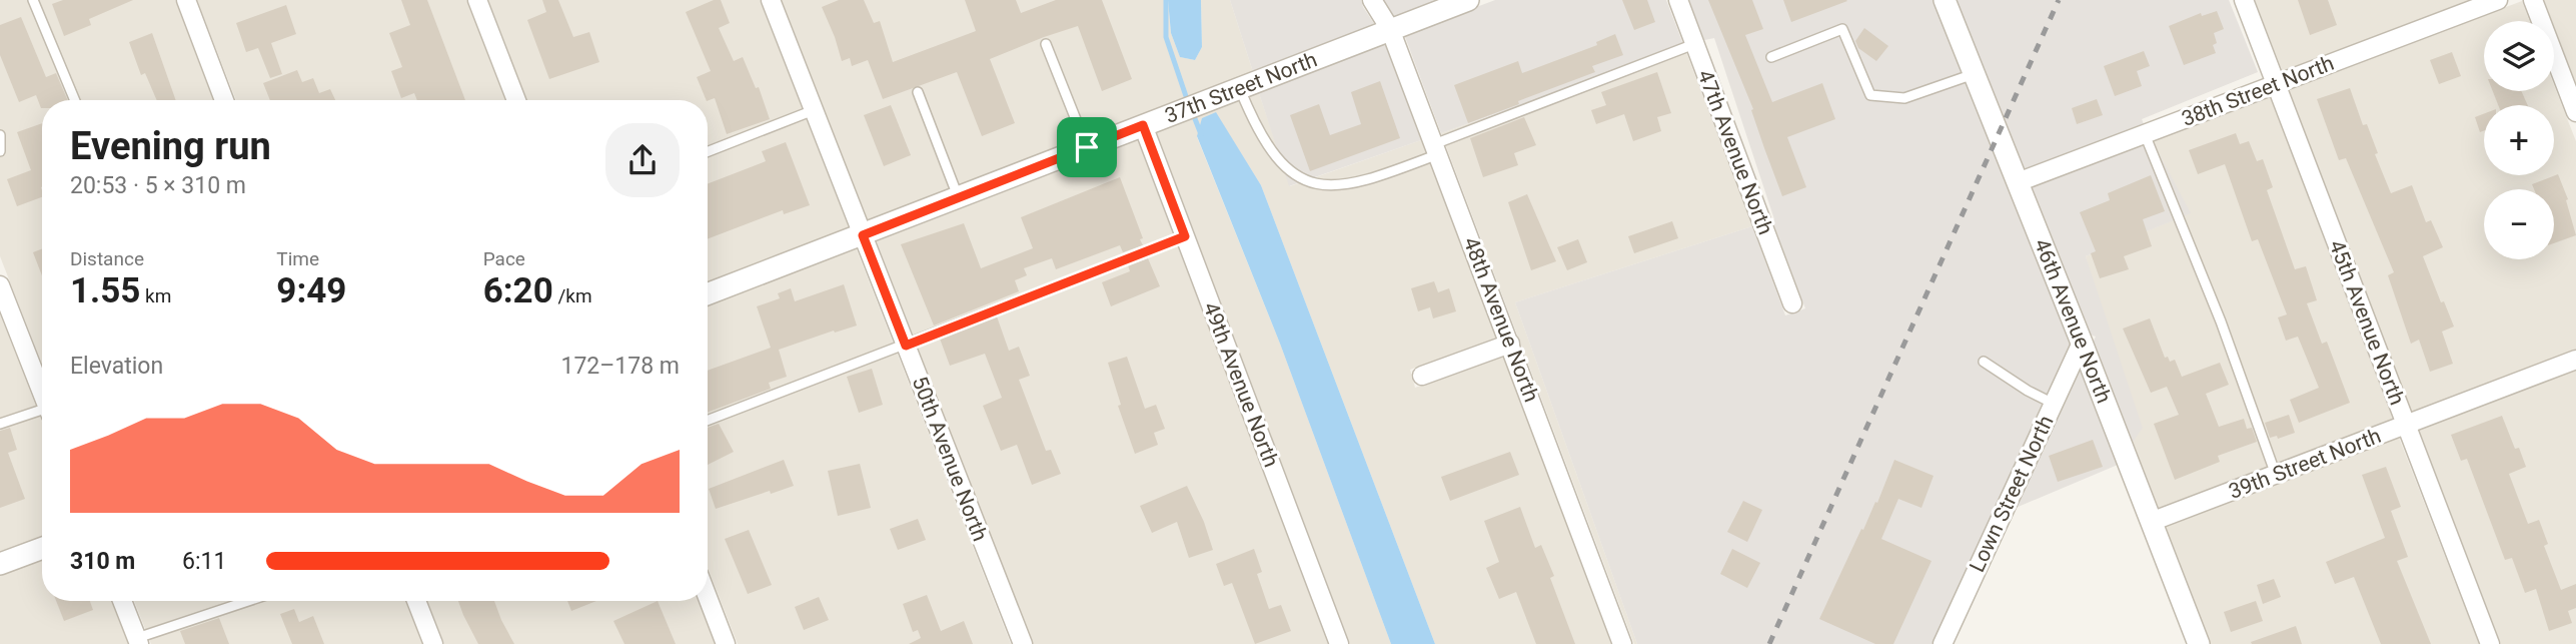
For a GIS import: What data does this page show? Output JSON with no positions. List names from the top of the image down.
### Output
{
  "streets": {
    "street": [
      "37th Street North",
      "38th Street North",
      "47th Avenue North",
      "48th Avenue North",
      "46th Avenue North",
      "45th Avenue North",
      "49th Avenue North",
      "50th Avenue North",
      "39th Street North",
      "Lown Street North"
    ]
  },
  "crossings": [
    ["37th Street North", "48th Avenue North"],
    ["37th Street North", "49th Avenue North"],
    ["37th Street North", "50th Avenue North"],
    ["38th Street North", "46th Avenue North"],
    ["38th Street North", "45th Avenue North"],
    ["46th Avenue North", "39th Street North"],
    ["46th Avenue North", "Lown Street North"],
    ["45th Avenue North", "39th Street North"]
  ],
  "page": {
    "map_buttons": ["+", "−"],
    "heading": ["Evening run", "20:53 · 5 × 310 m"],
    "stats": [
      ["Distance", "1.55 km"],
      ["Time", "9:49"],
      ["Pace", "6:20 /km"]
    ],
    "chart": ["Elevation", "172–178 m"],
    "list": [
      {
        "name": "310 m",
        "note": "6:11"
      }
    ]
  }
}
